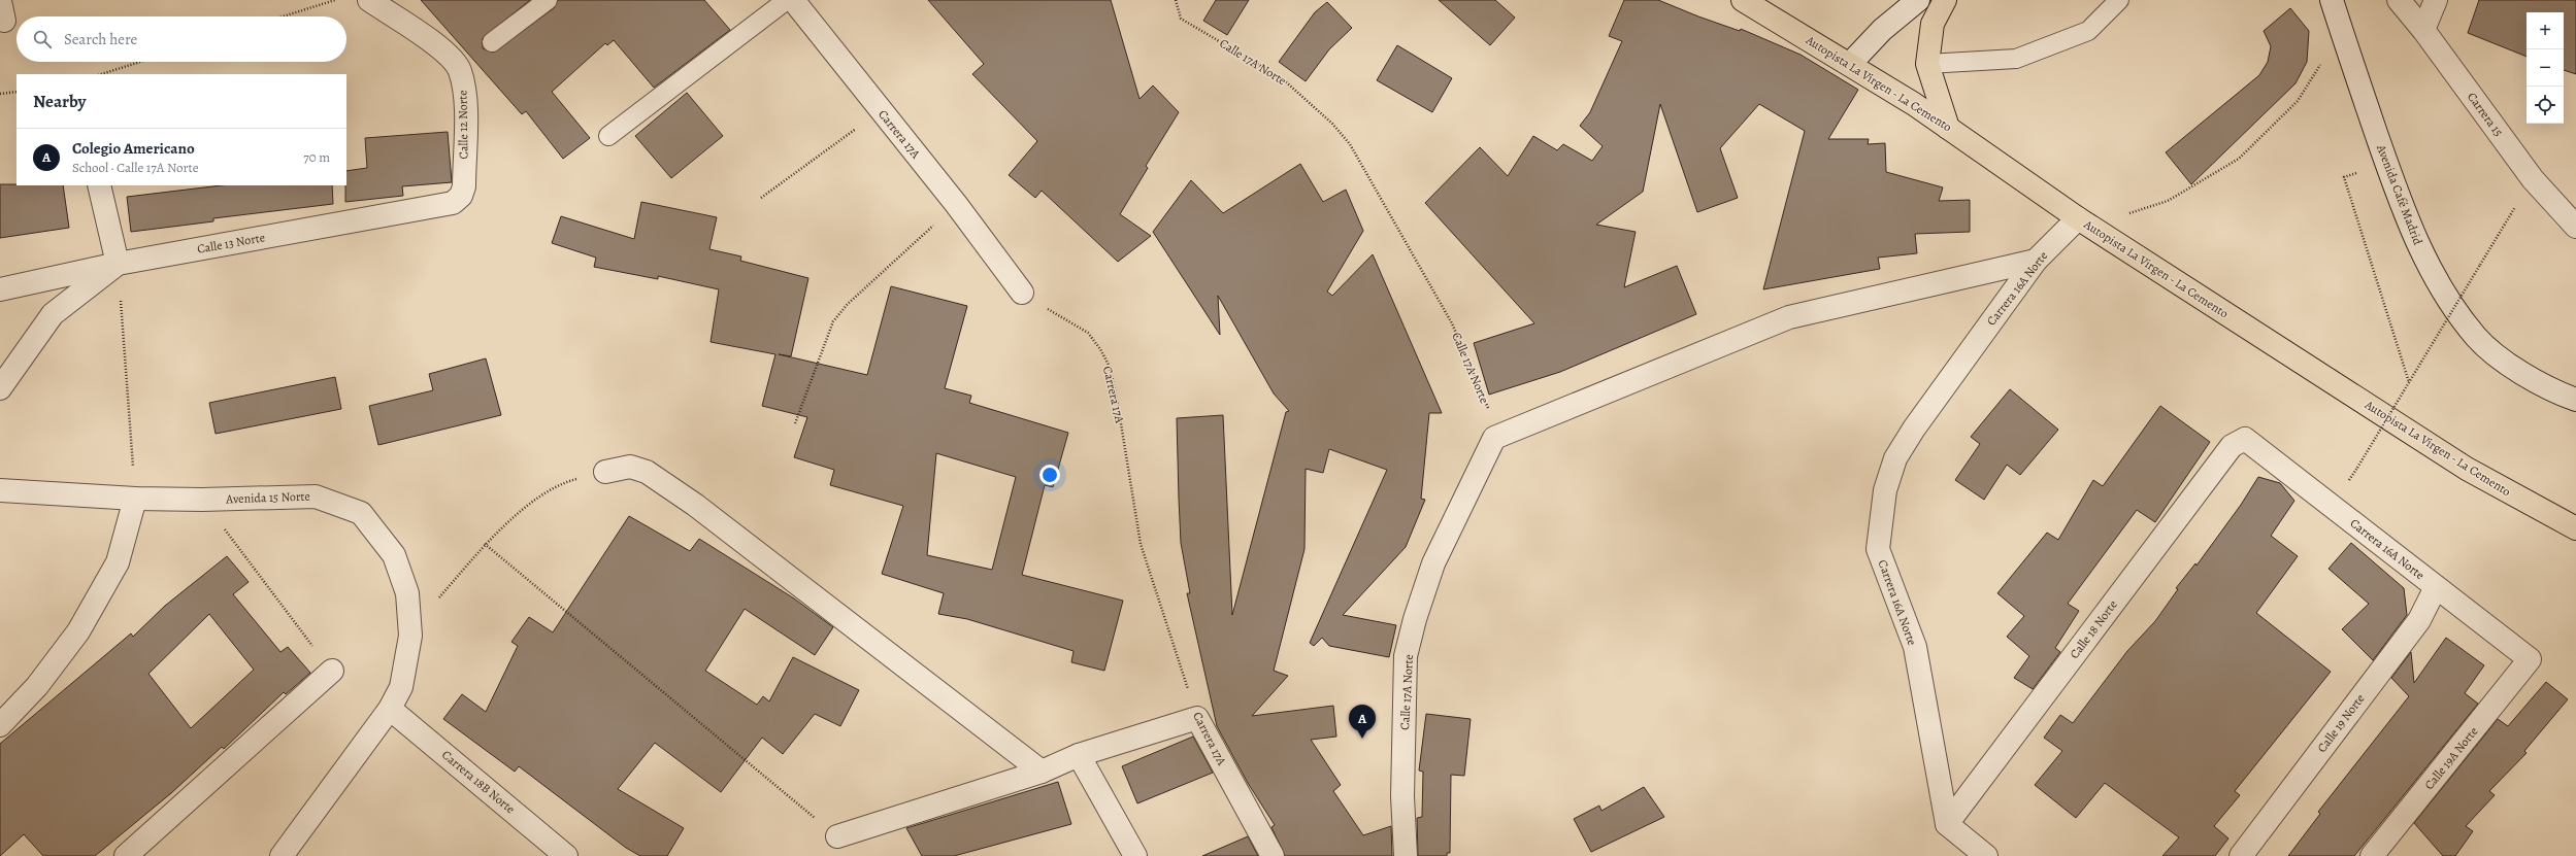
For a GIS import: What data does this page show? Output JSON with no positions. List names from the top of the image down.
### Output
{
  "streets": {
    "main road": ["Autopista La Virgen - La Cemento"],
    "street": [
      "Calle 17A Norte",
      "Carrera 15",
      "Calle 12 Norte",
      "Carrera 17A",
      "Avenida Café Madrid",
      "Calle 13 Norte",
      "Carrera 16A Norte",
      "Avenida 15 Norte",
      "Calle 18 Norte",
      "Calle 19 Norte",
      "Calle 19A Norte",
      "Carrera 18B Norte"
    ]
  },
  "crossings": [
    ["Autopista La Virgen - La Cemento", "Carrera 16A Norte"],
    ["Calle 12 Norte", "Calle 13 Norte"],
    ["Carrera 16A Norte", "Calle 18 Norte"],
    ["Carrera 16A Norte", "Calle 19 Norte"],
    ["Carrera 16A Norte", "Calle 19A Norte"],
    ["Avenida 15 Norte", "Carrera 18B Norte"]
  ],
  "page": {
    "map_buttons": ["+", "−"],
    "search": "Search here",
    "heading": "Nearby",
    "list": [
      {
        "mark": "A",
        "name": "Colegio Americano",
        "note": "School · Calle 17A Norte",
        "value": "70 m"
      }
    ],
    "pins": "A"
  }
}
